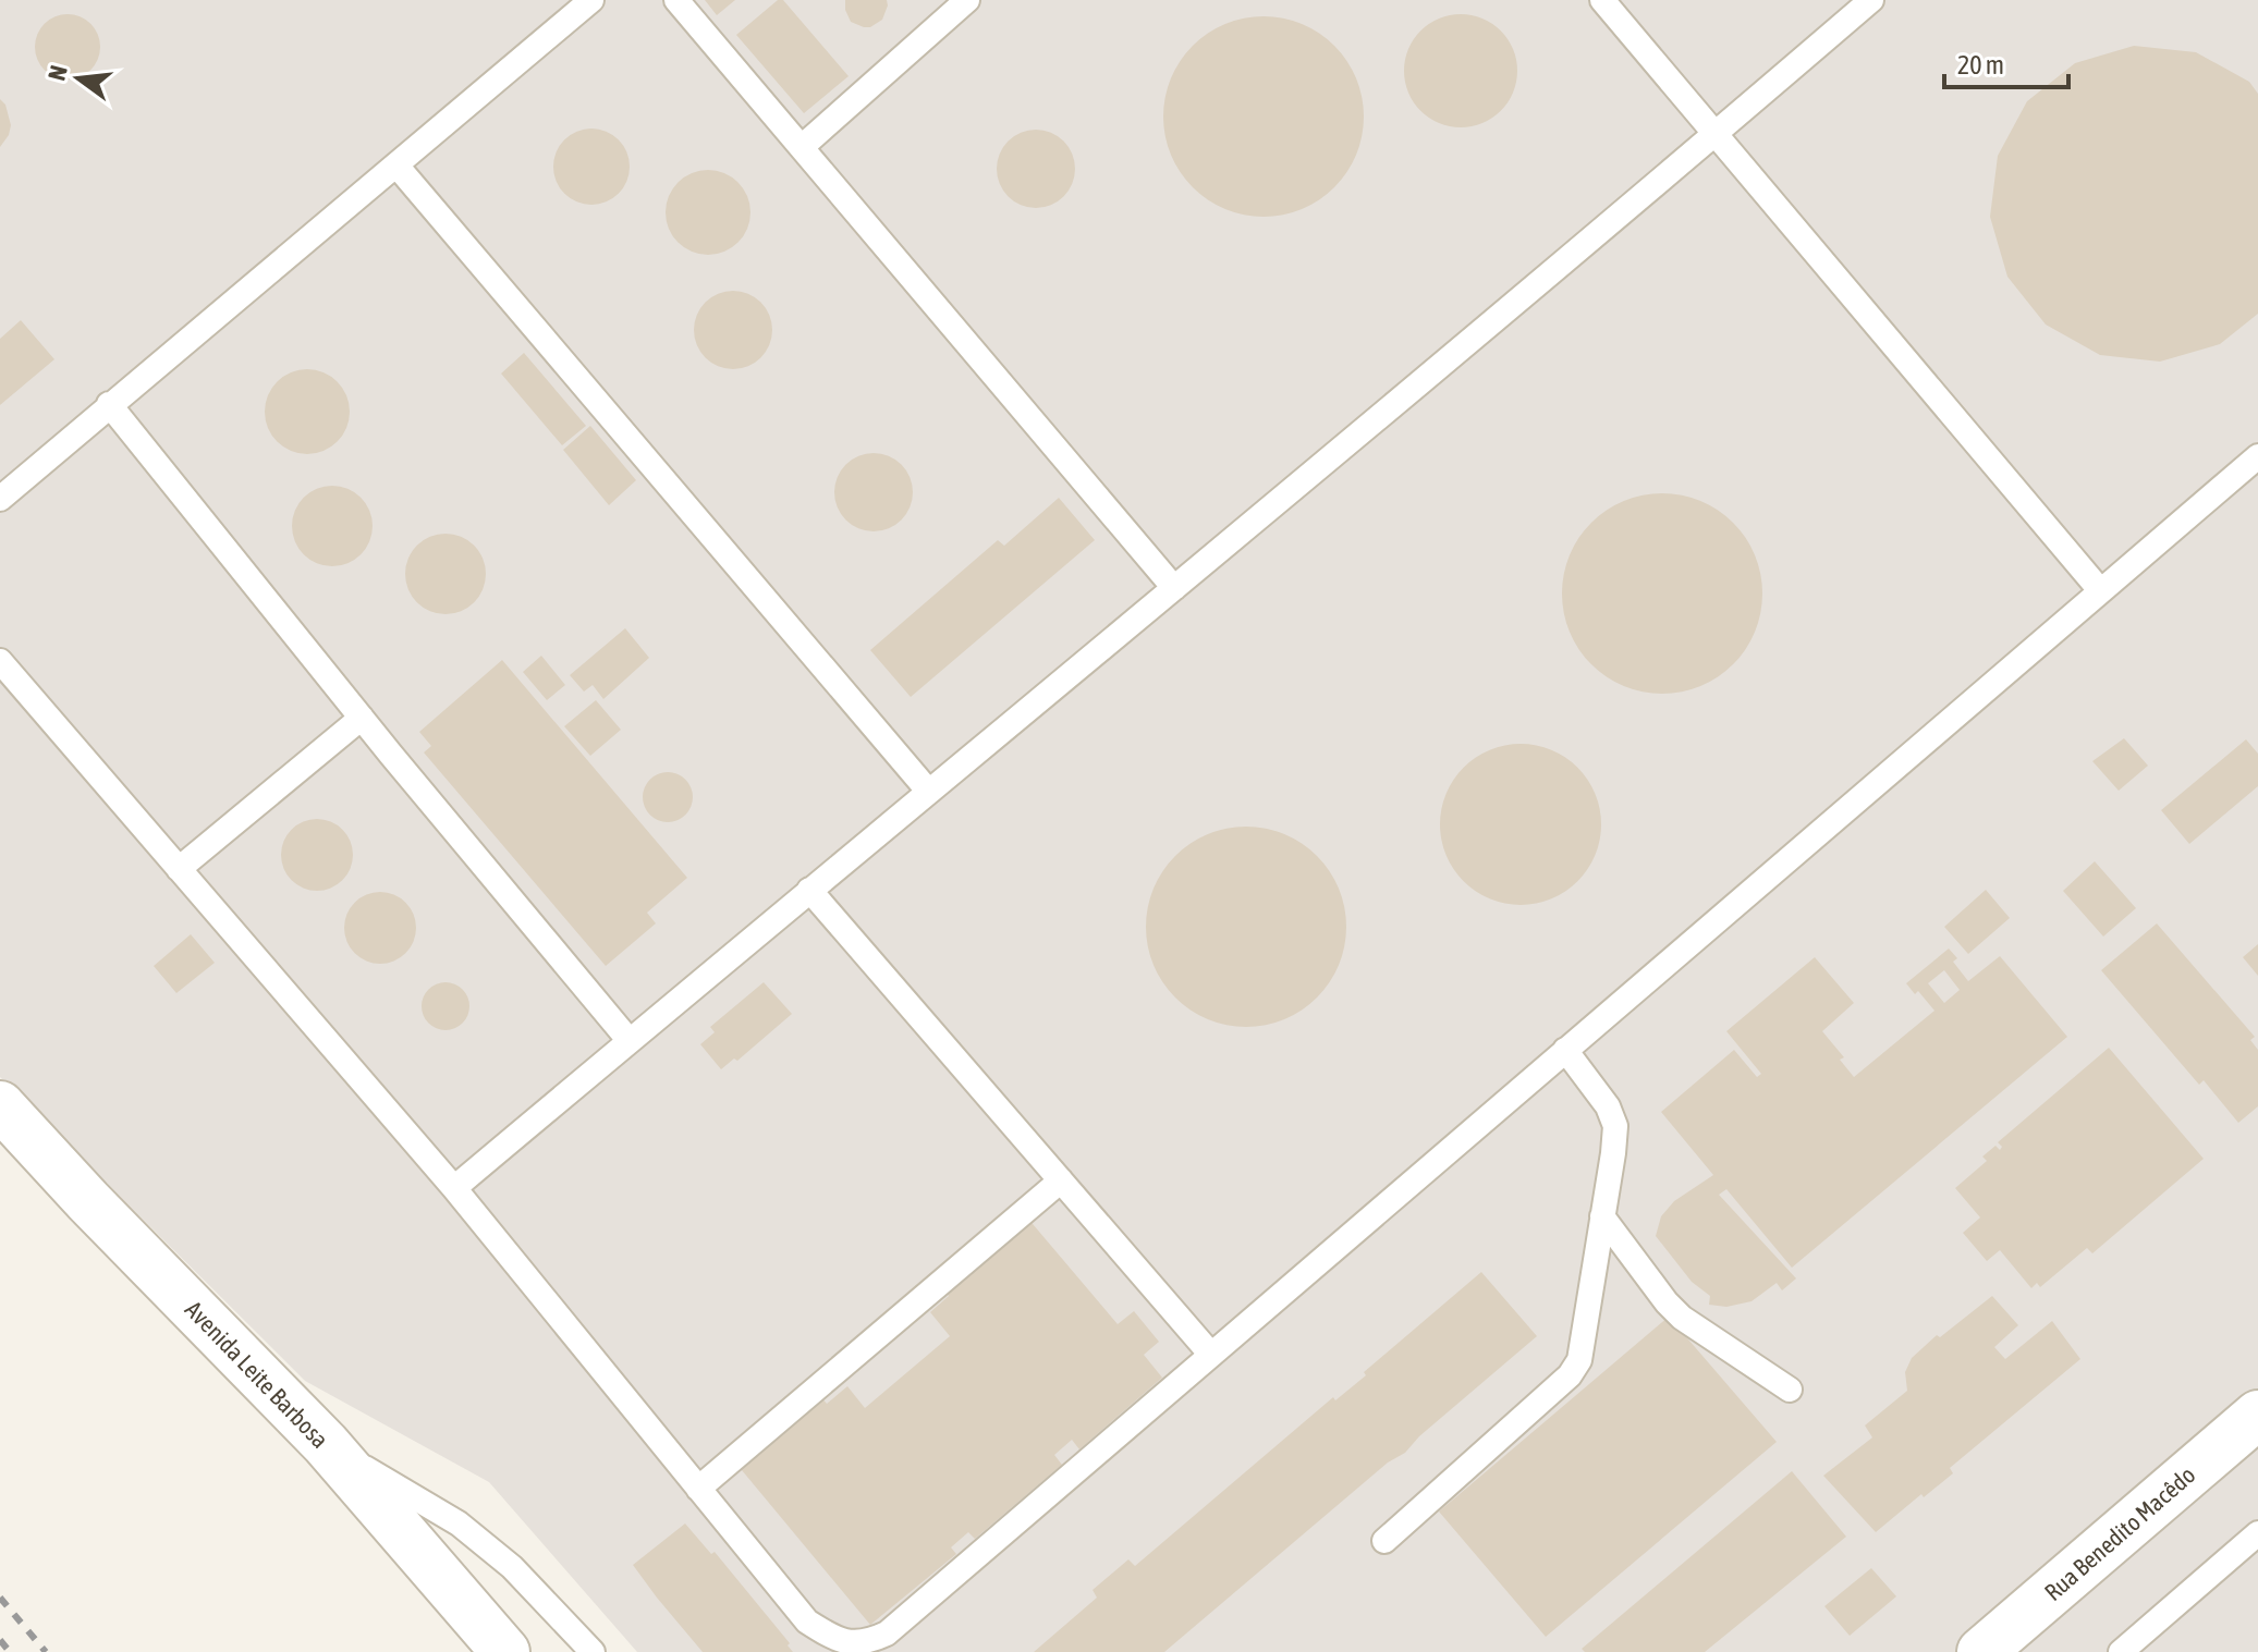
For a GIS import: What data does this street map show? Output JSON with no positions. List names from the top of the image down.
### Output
{
  "streets": {
    "street": ["Avenida Leite Barbosa", "Rua Benedito Macêdo"]
  },
  "scale_bar": "20 m",
  "north": "left"
}
